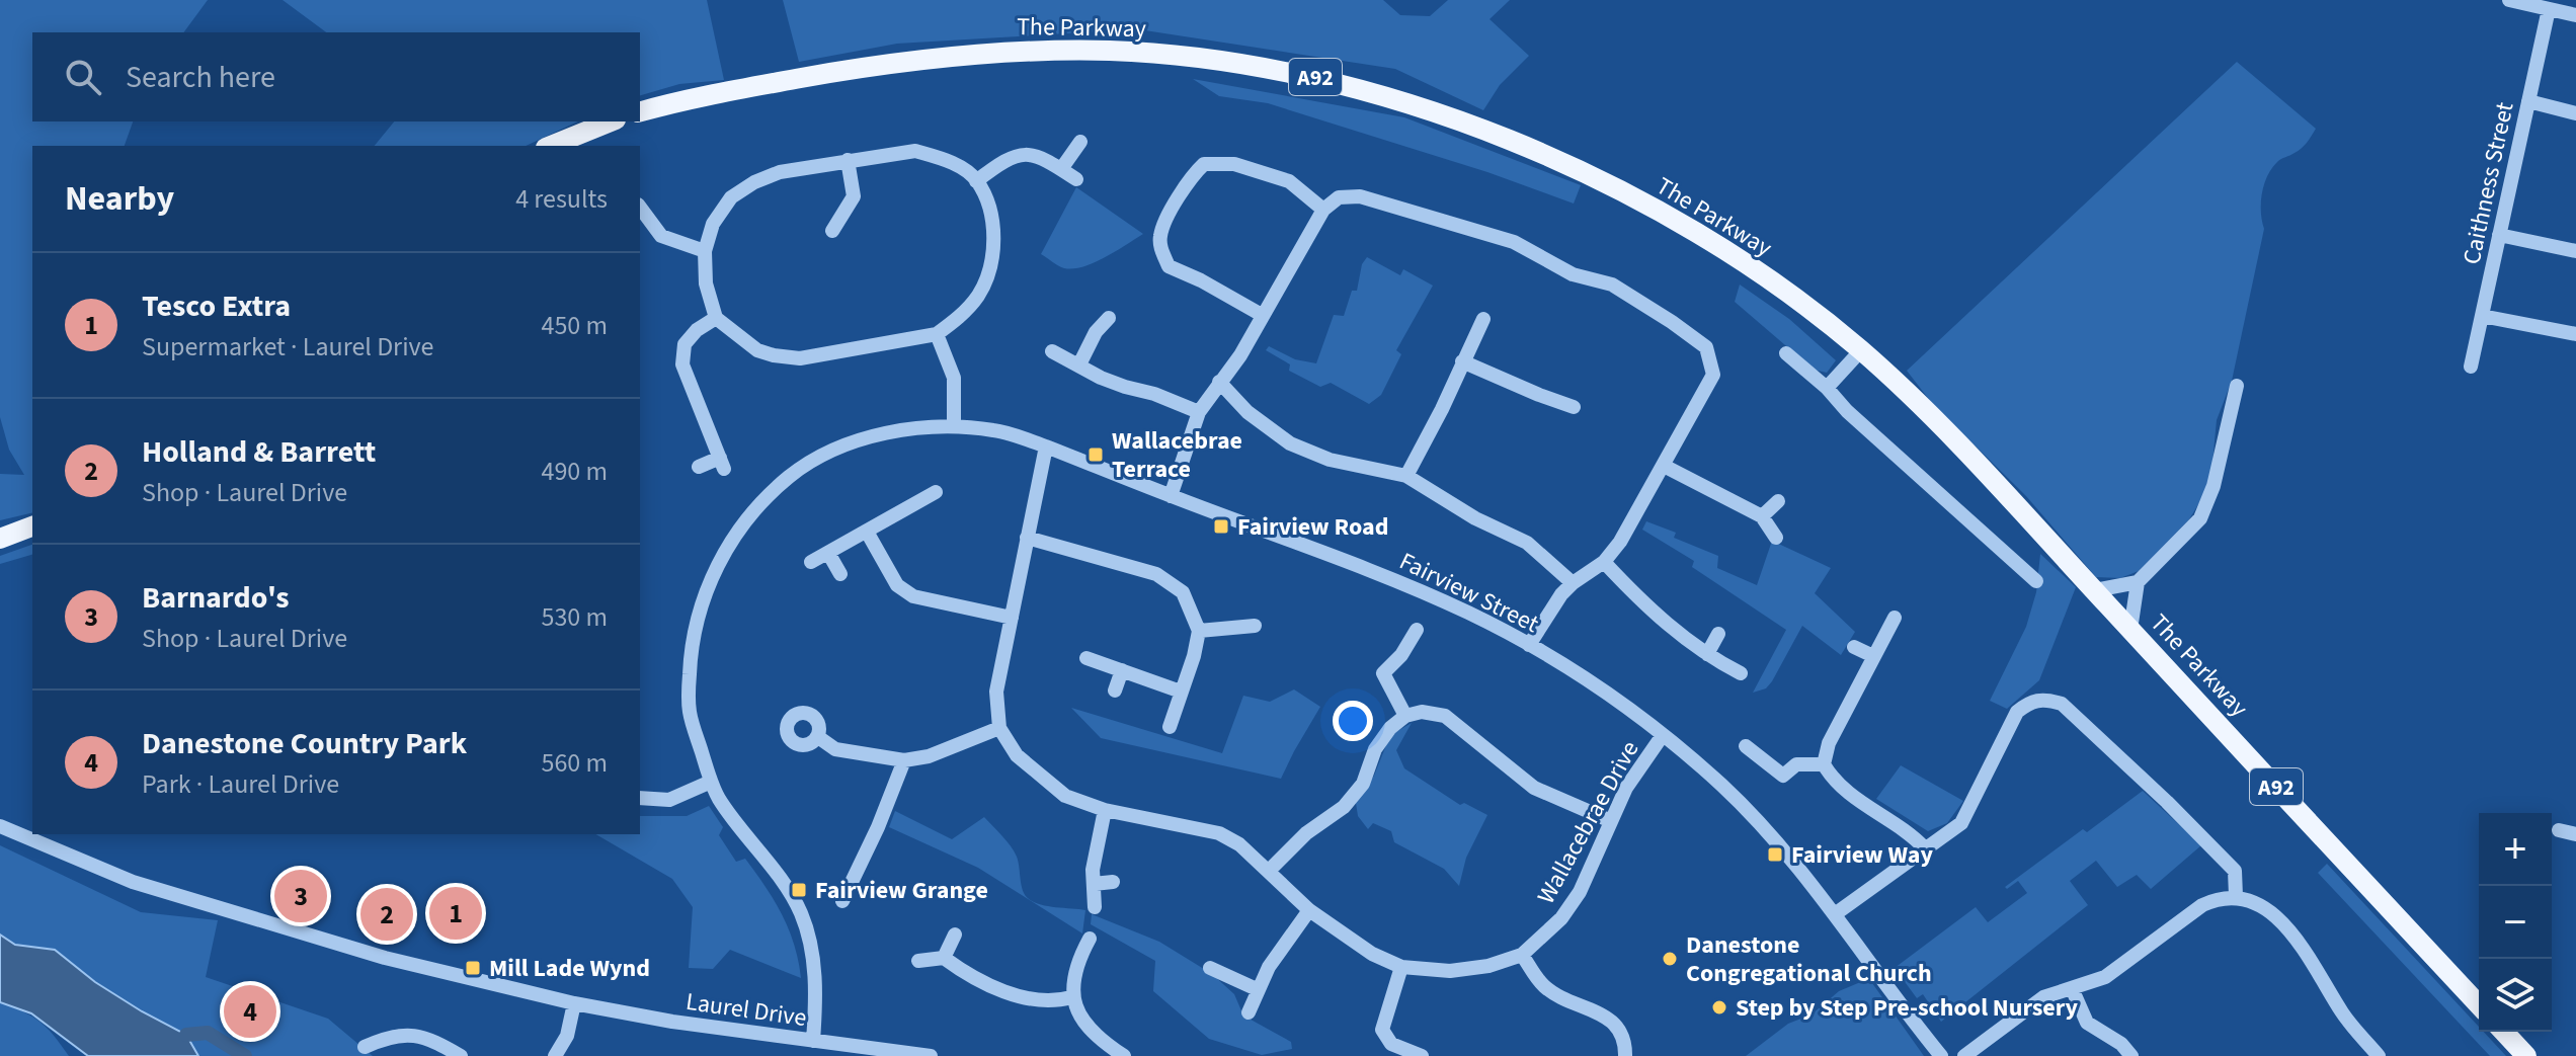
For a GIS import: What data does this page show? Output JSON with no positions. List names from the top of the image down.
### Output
{
  "streets": {
    "main road": ["The Parkway", "A92"],
    "street": [
      "Caithness Street",
      "Fairview Street",
      "Wallacebrae Drive",
      "Laurel Drive"
    ]
  },
  "crossings": [
    ["Fairview Street", "Wallacebrae Drive"],
    ["Fairview Street", "Laurel Drive"]
  ],
  "places": {
    "transit": [
      "Wallacebrae Terrace",
      "Fairview Road",
      "Fairview Way",
      "Fairview Grange",
      "Mill Lade Wynd"
    ],
    "other": ["Danestone Congregational Church", "Step by Step Pre-school Nursery"]
  },
  "page": {
    "search": "Search here",
    "heading": ["Nearby", "4 results"],
    "list": [
      {
        "mark": "1",
        "name": "Tesco Extra",
        "note": "Supermarket · Laurel Drive",
        "value": "450 m"
      },
      {
        "mark": "2",
        "name": "Holland & Barrett",
        "note": "Shop · Laurel Drive",
        "value": "490 m"
      },
      {
        "mark": "3",
        "name": "Barnardo's",
        "note": "Shop · Laurel Drive",
        "value": "530 m"
      },
      {
        "mark": "4",
        "name": "Danestone Country Park",
        "note": "Park · Laurel Drive",
        "value": "560 m"
      }
    ],
    "map_buttons": ["+", "−"],
    "pins": [
      "3",
      "1",
      "2",
      "4"
    ]
  }
}
